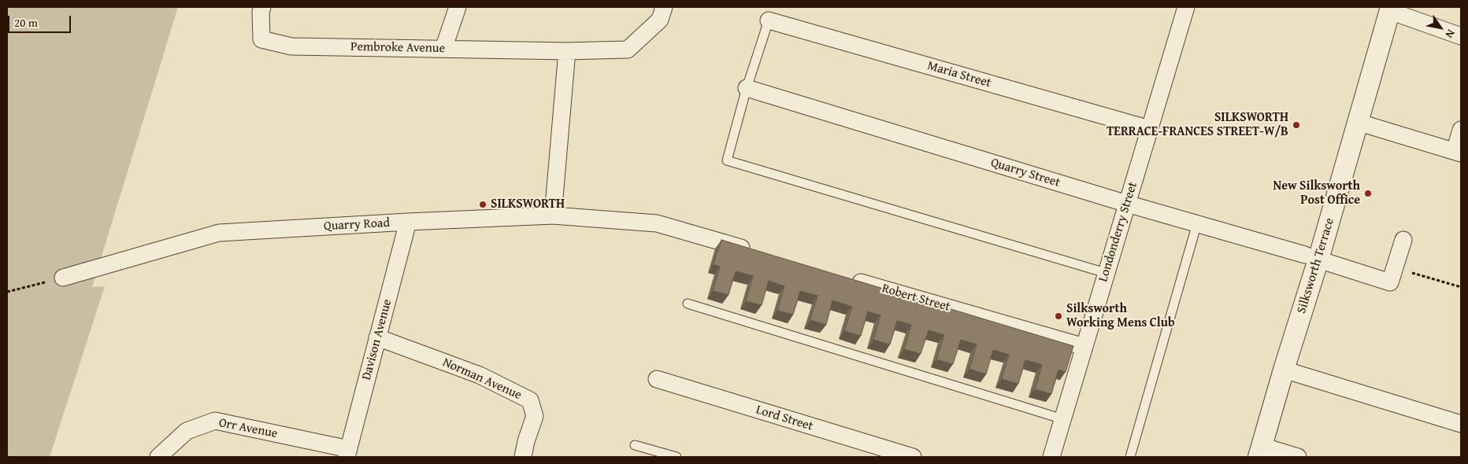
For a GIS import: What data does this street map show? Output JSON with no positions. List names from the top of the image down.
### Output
{
  "streets": {
    "street": [
      "Pembroke Avenue",
      "Maria Street",
      "Quarry Street",
      "Quarry Road",
      "Londonderry Street",
      "Silksworth Terrace",
      "Robert Street",
      "Davison Avenue",
      "Norman Avenue",
      "Lord Street",
      "Orr Avenue"
    ]
  },
  "crossings": [
    ["Maria Street", "Londonderry Street"],
    ["Quarry Street", "Londonderry Street"],
    ["Quarry Street", "Silksworth Terrace"],
    ["Quarry Road", "Davison Avenue"],
    ["Londonderry Street", "Robert Street"],
    ["Davison Avenue", "Norman Avenue"],
    ["Davison Avenue", "Orr Avenue"]
  ],
  "places": [
    "SILKSWORTH TERRACE-FRANCES STREET-W/B",
    "New Silksworth Post Office",
    "SILKSWORTH",
    "Silksworth Working Mens Club"
  ],
  "scale_bar": "20 m",
  "north": "bottom right"
}
